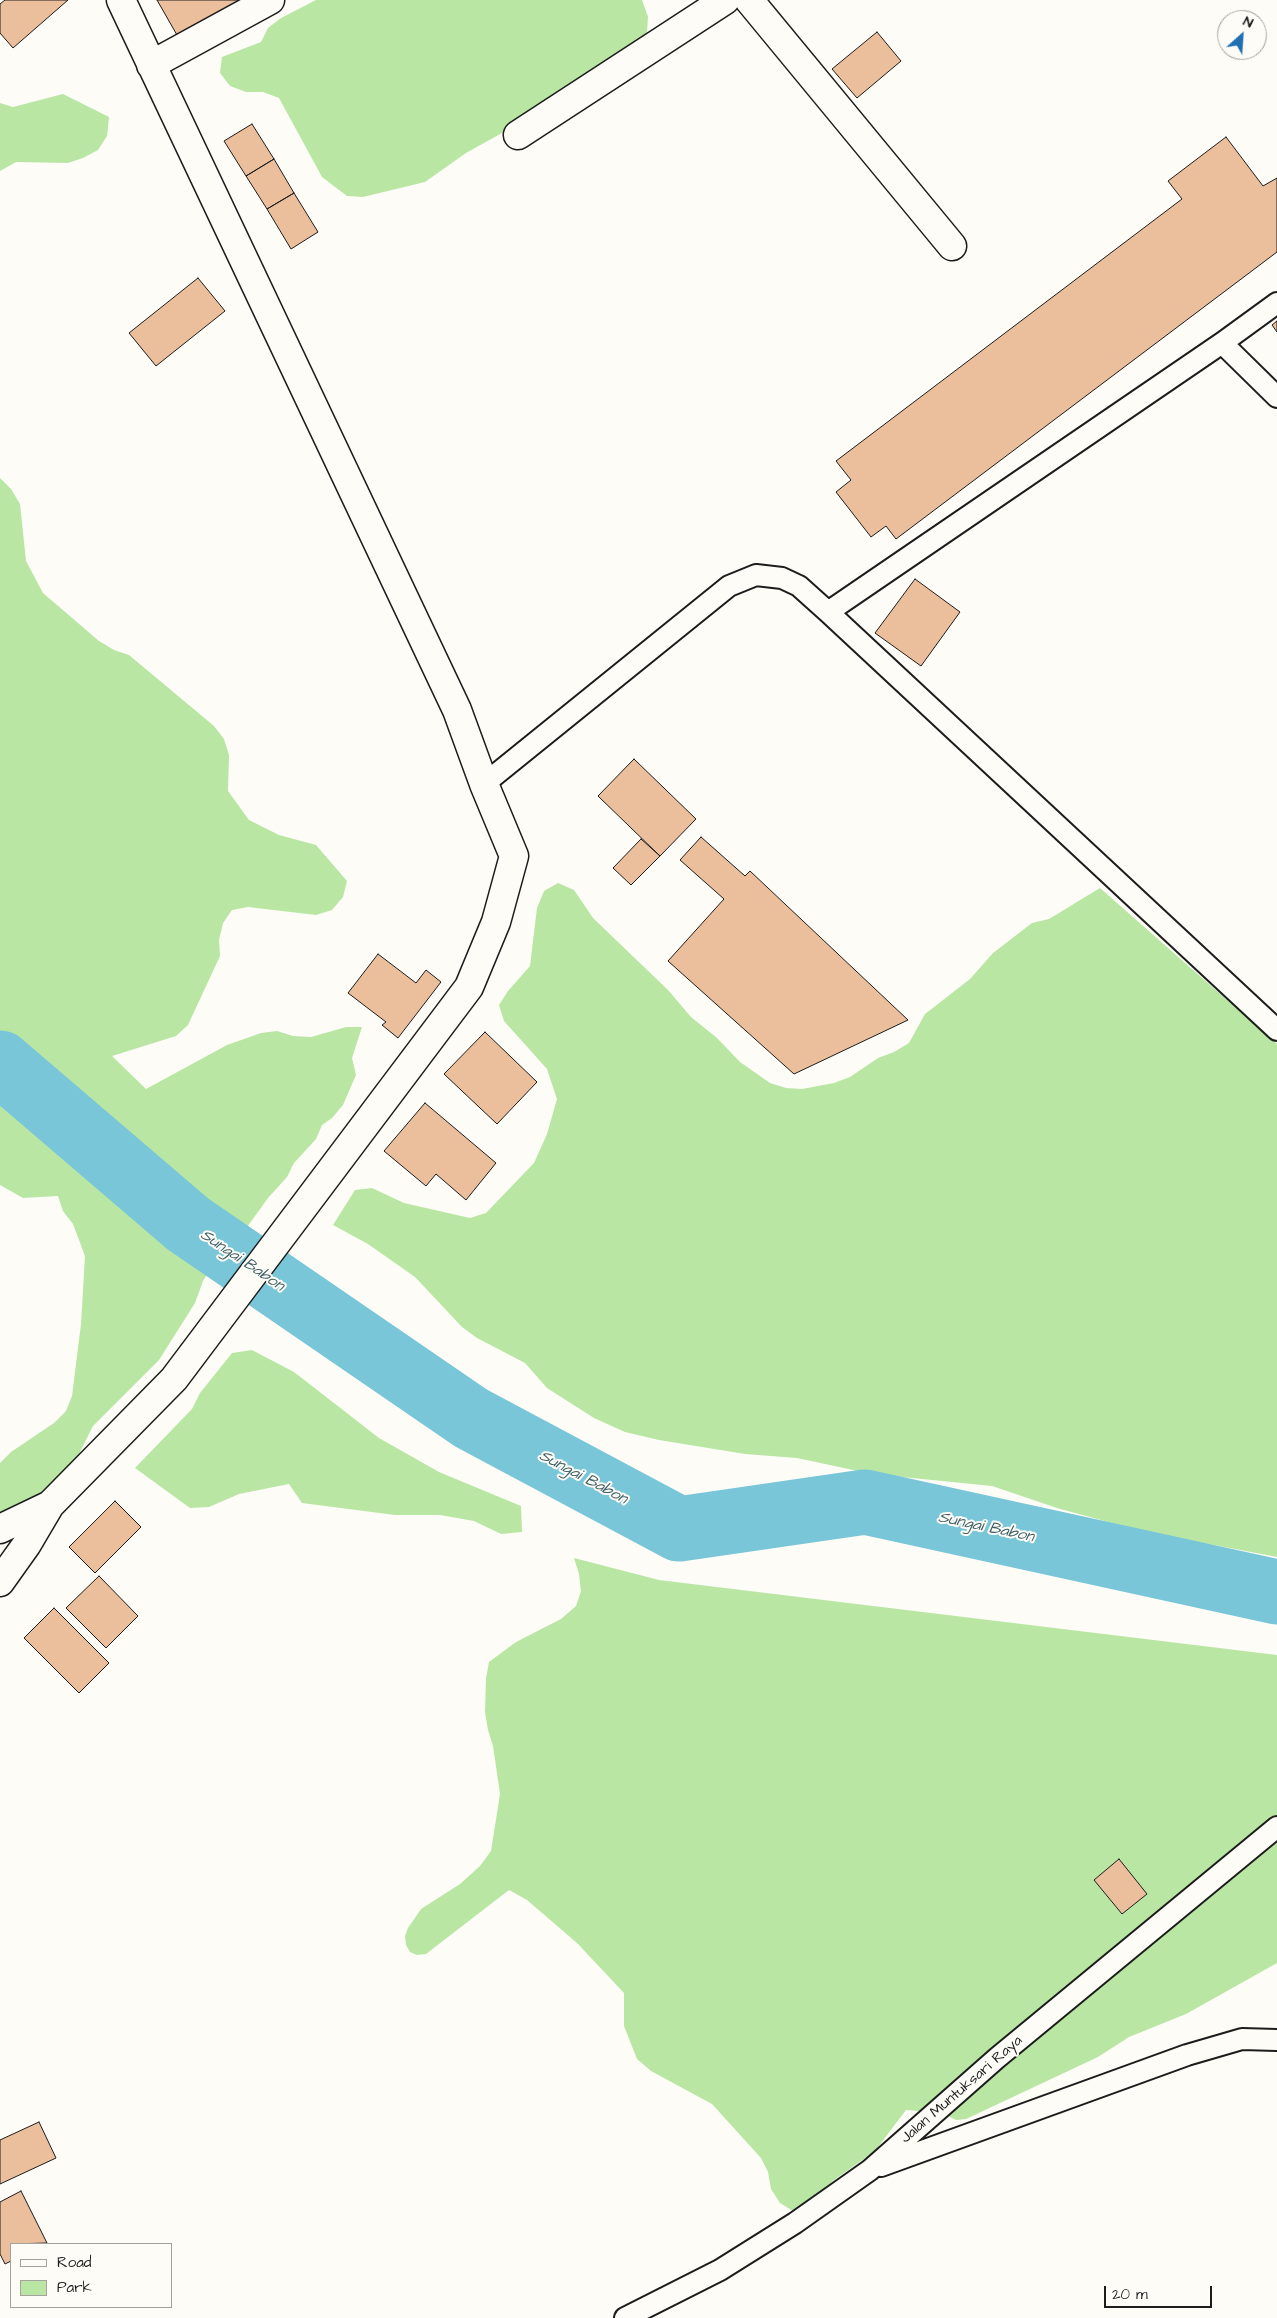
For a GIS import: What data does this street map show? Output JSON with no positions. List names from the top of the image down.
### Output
{
  "streets": {
    "lane": ["Jalan Muntuksari Raya"]
  },
  "water": ["Sungai Babon"],
  "legend": ["Road", "Park"],
  "scale_bar": "20 m",
  "north": "top right"
}
